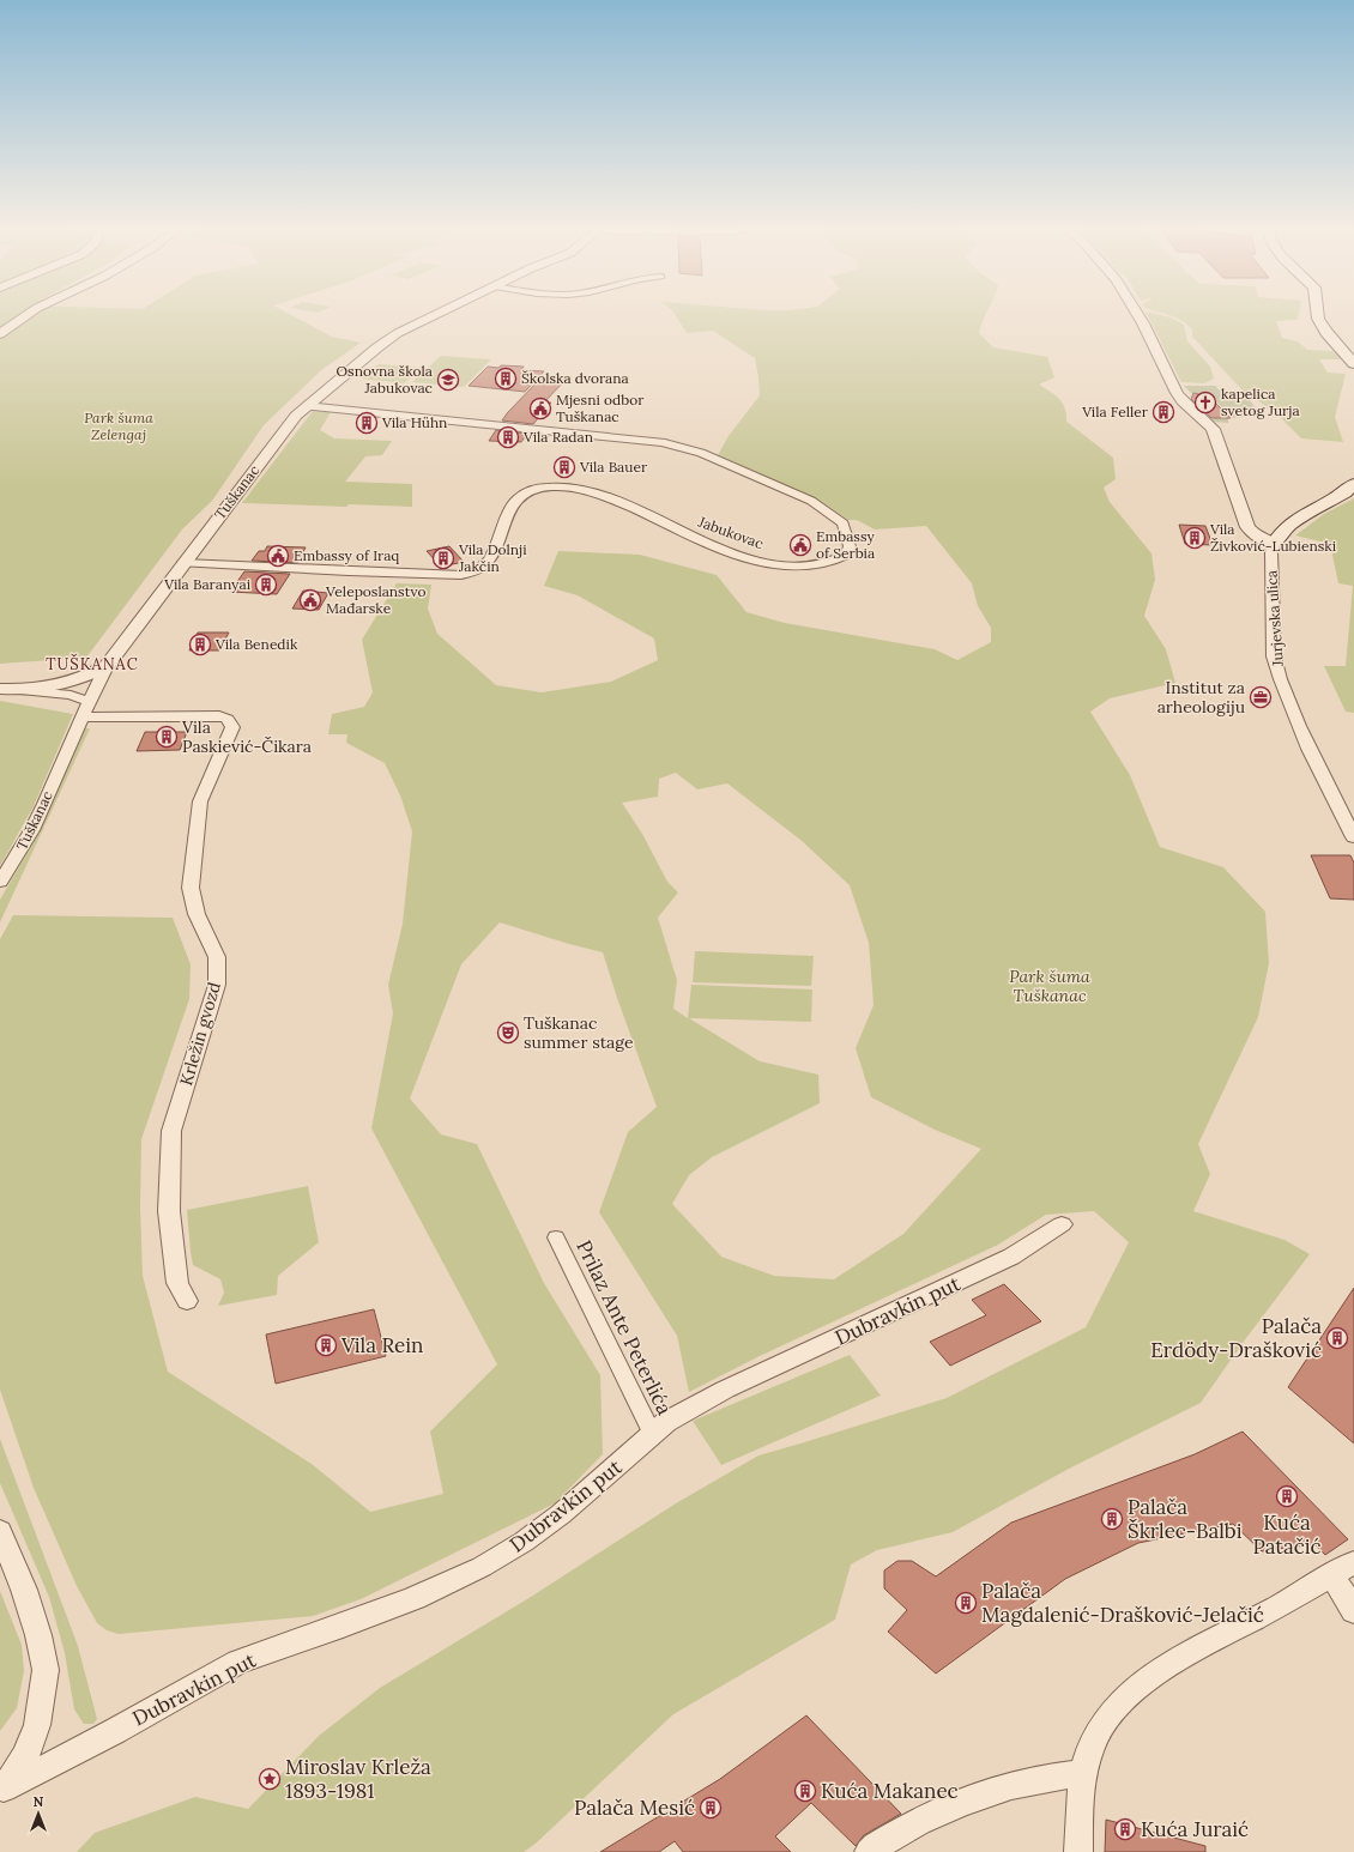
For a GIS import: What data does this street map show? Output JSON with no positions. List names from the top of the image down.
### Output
{
  "streets": {
    "street": [
      "Tuškanac",
      "Jabukovac",
      "Jurjevska ulica",
      "Krležin gvozd",
      "Dubravkin put",
      "Prilaz Ante Peterlića"
    ]
  },
  "crossings": [
    ["Tuškanac", "Jabukovac"],
    ["Tuškanac", "Krležin gvozd"],
    ["Dubravkin put", "Prilaz Ante Peterlića"]
  ],
  "districts": ["TUŠKANAC"],
  "parks": ["Park šuma Zelengaj", "Park šuma Tuškanac"],
  "places": {
    "building": [
      "Školska dvorana",
      "Vila Feller",
      "Vila Hühn",
      "Vila Radan",
      "Vila Bauer",
      "Vila Živković-Lubienski",
      "Vila Dolnji Jakčin",
      "Vila Baranyai",
      "Vila Benedik",
      "Vila Paskiević-Čikara",
      "Palača Erdödy-Drašković",
      "Vila Rein",
      "Kuća Patačić",
      "Palača Škrlec-Balbi",
      "Palača Magdalenić-Drašković-Jelačić",
      "Kuća Makanec",
      "Palača Mesić",
      "Kuća Juraić"
    ],
    "school or university": ["Osnovna škola Jabukovac"],
    "church": ["kapelica svetog Jurja"],
    "public building": [
      "Mjesni odbor Tuškanac",
      "Embassy of Serbia",
      "Embassy of Iraq",
      "Veleposlanstvo Mađarske"
    ],
    "office": ["Institut za arheologiju"],
    "theatre": ["Tuškanac summer stage"],
    "place": ["Miroslav Krleža 1893-1981"]
  },
  "north": "top"
}
